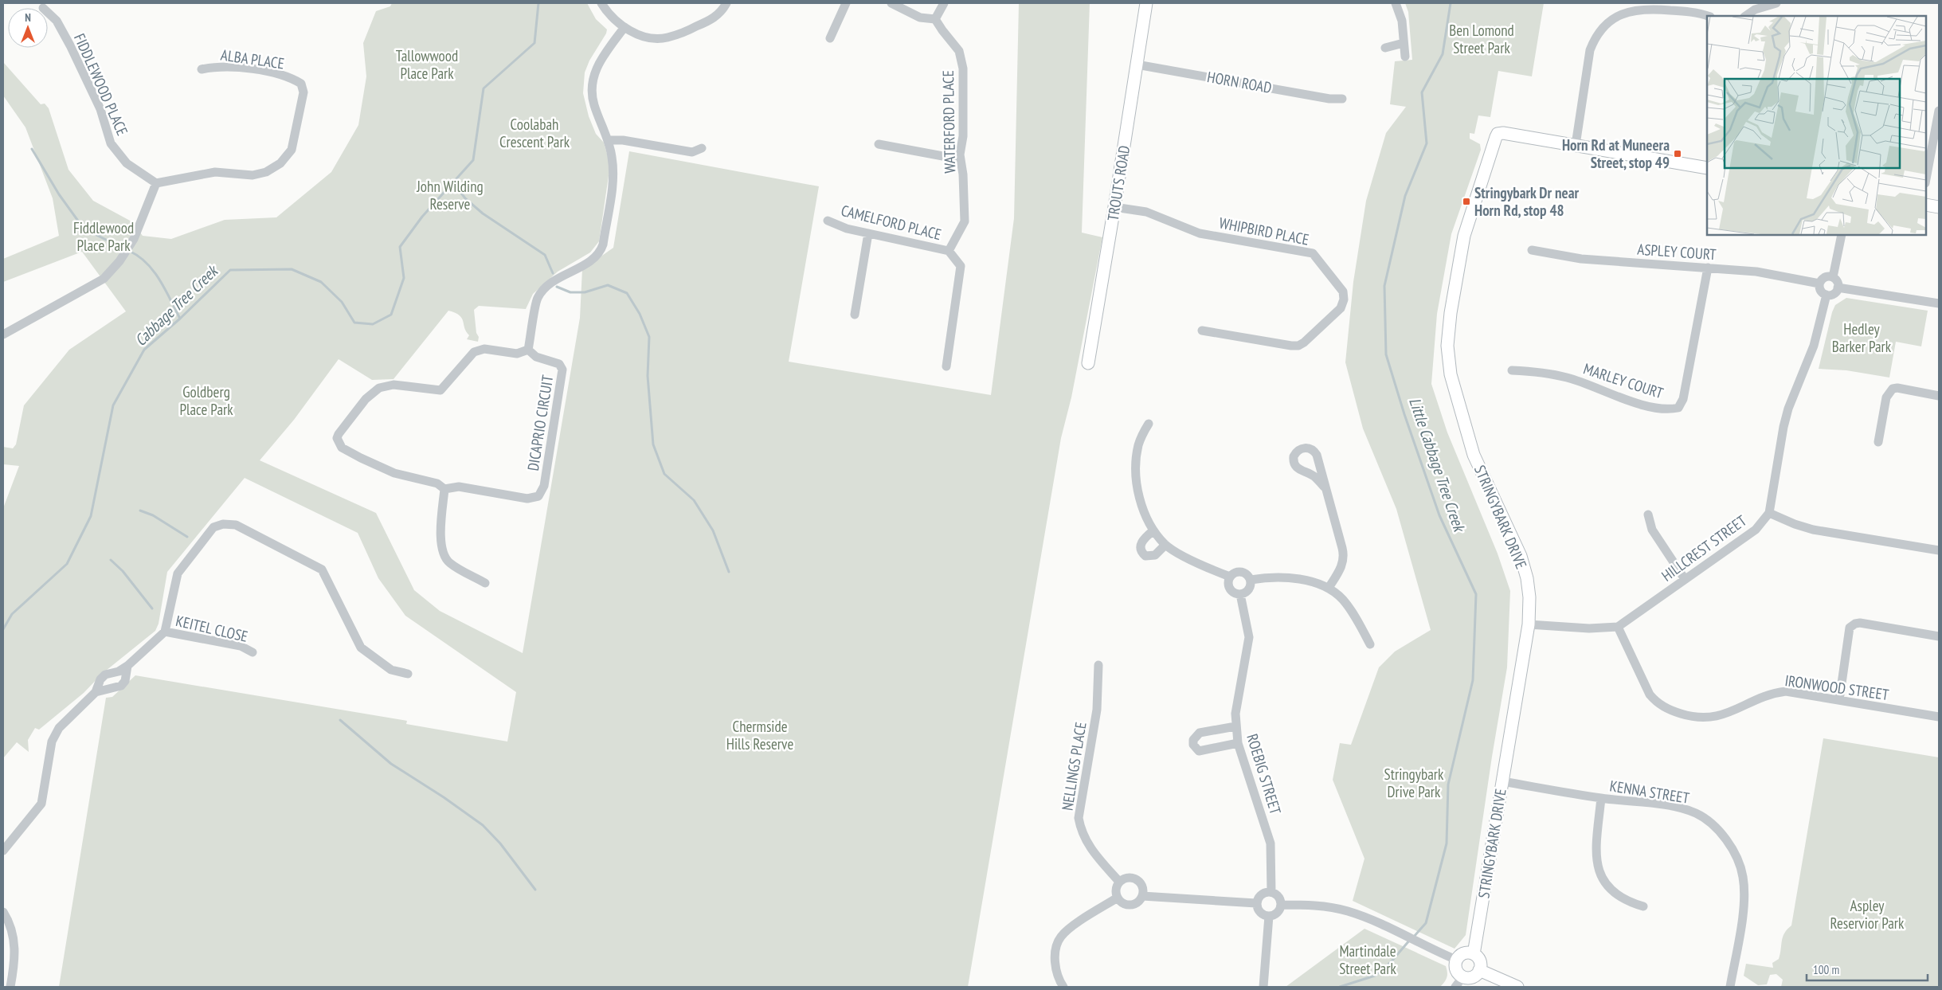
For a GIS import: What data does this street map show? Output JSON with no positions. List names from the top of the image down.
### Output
{
  "streets": {
    "street": [
      "ALBA PLACE",
      "HORN ROAD",
      "FIDDLEWOOD PLACE",
      "WATERFORD PLACE",
      "TROUTS ROAD",
      "CAMELFORD PLACE",
      "WHIPBIRD PLACE",
      "ASPLEY COURT",
      "MARLEY COURT",
      "DICAPRIO CIRCUIT",
      "STRINGYBARK DRIVE",
      "HILLCREST STREET",
      "KEITEL CLOSE",
      "IRONWOOD STREET",
      "NELLINGS PLACE",
      "ROEBIG STREET",
      "KENNA STREET"
    ]
  },
  "crossings": [
    ["ALBA PLACE", "FIDDLEWOOD PLACE"],
    ["HORN ROAD", "TROUTS ROAD"],
    ["WATERFORD PLACE", "CAMELFORD PLACE"],
    ["TROUTS ROAD", "WHIPBIRD PLACE"],
    ["ASPLEY COURT", "MARLEY COURT"],
    ["ASPLEY COURT", "HILLCREST STREET"],
    ["STRINGYBARK DRIVE", "KENNA STREET"],
    ["HILLCREST STREET", "IRONWOOD STREET"]
  ],
  "water": ["Cabbage Tree Creek", "Little Cabbage Tree Creek"],
  "parks": [
    "Ben Lomond Street Park",
    "Tallowwood Place Park",
    "Coolabah Crescent Park",
    "John Wilding Reserve",
    "Fiddlewood Place Park",
    "Hedley Barker Park",
    "Goldberg Place Park",
    "Chermside Hills Reserve",
    "Stringybark Drive Park",
    "Aspley Reservior Park",
    "Martindale Street Park"
  ],
  "places": {
    "transit": ["Horn Rd at Muneera Street, stop 49", "Stringybark Dr near Horn Rd, stop 48"]
  },
  "scale_bar": "100 m",
  "north": "top"
}
